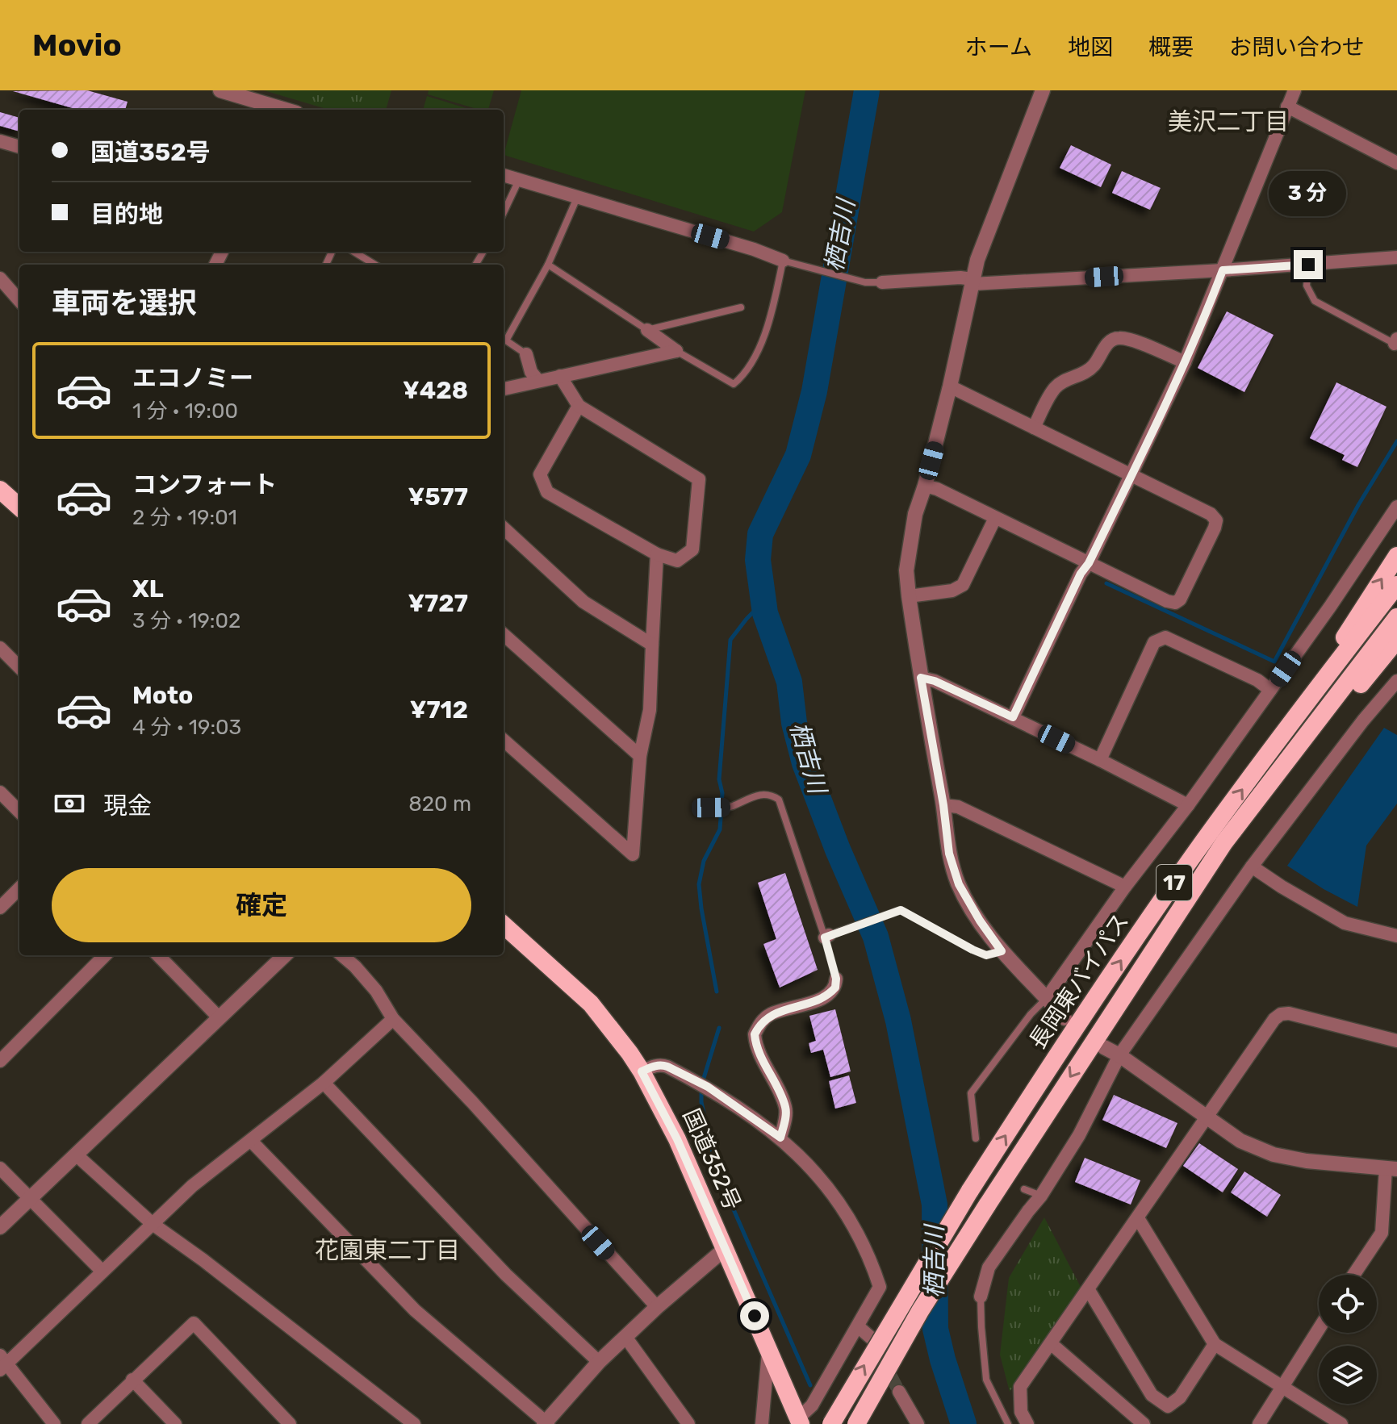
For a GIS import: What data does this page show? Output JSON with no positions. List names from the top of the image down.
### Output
{
  "streets": {
    "highway": ["17", "長岡東バイパス", "国道352号"]
  },
  "crossings": [
    ["17", "長岡東バイパス"]
  ],
  "districts": ["美沢二丁目", "花園東二丁目"],
  "water": ["栖吉川"],
  "page": {
    "header": "Movio",
    "nav": [
      "ホーム",
      "地図",
      "概要",
      "お問い合わせ"
    ],
    "banner": ["国道352号", "目的地"],
    "bubble": "3 分",
    "heading": "車両を選択",
    "list": [
      {
        "name": "エコノミー",
        "note": "1 分 · 19:00",
        "value": "¥428"
      },
      {
        "name": "コンフォート",
        "note": "2 分 · 19:01",
        "value": "¥577"
      },
      {
        "name": "XL",
        "note": "3 分 · 19:02",
        "value": "¥727"
      },
      {
        "name": "Moto",
        "note": "4 分 · 19:03",
        "value": "¥712"
      }
    ],
    "pay": ["現金", "820 m"],
    "buttons": "確定"
  }
}
